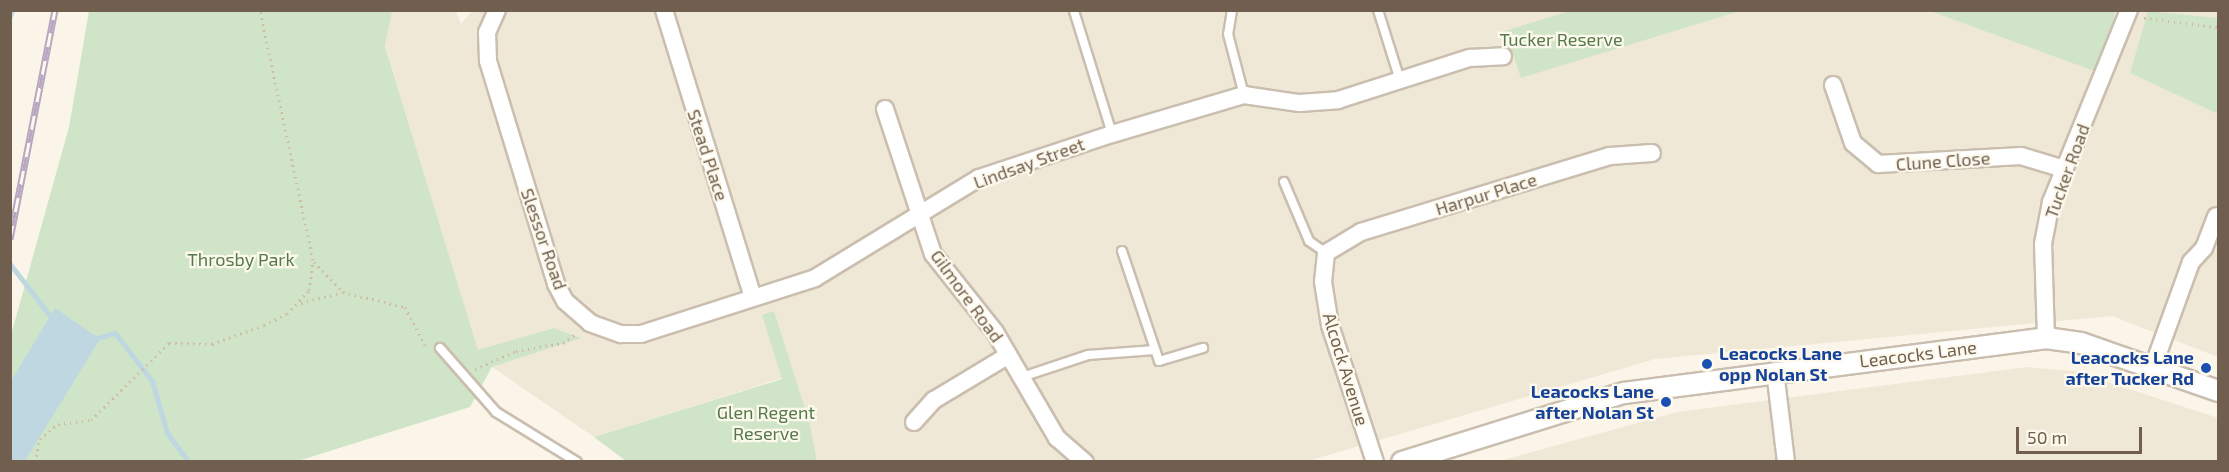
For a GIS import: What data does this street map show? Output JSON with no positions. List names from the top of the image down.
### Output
{
  "streets": {
    "street": [
      "Stead Place",
      "Clune Close",
      "Lindsay Street",
      "Tucker Road",
      "Harpur Place",
      "Slessor Road",
      "Gilmore Road",
      "Leacocks Lane",
      "Alcock Avenue"
    ]
  },
  "crossings": [
    ["Stead Place", "Slessor Road"],
    ["Clune Close", "Tucker Road"],
    ["Lindsay Street", "Slessor Road"],
    ["Lindsay Street", "Gilmore Road"],
    ["Tucker Road", "Leacocks Lane"],
    ["Harpur Place", "Alcock Avenue"],
    ["Slessor Road", "Gilmore Road"]
  ],
  "parks": ["Tucker Reserve", "Throsby Park", "Glen Regent Reserve"],
  "places": ["Leacocks Lane opp Nolan St", "Leacocks Lane after Tucker Rd", "Leacocks Lane after Nolan St"],
  "scale_bar": "50 m"
}
